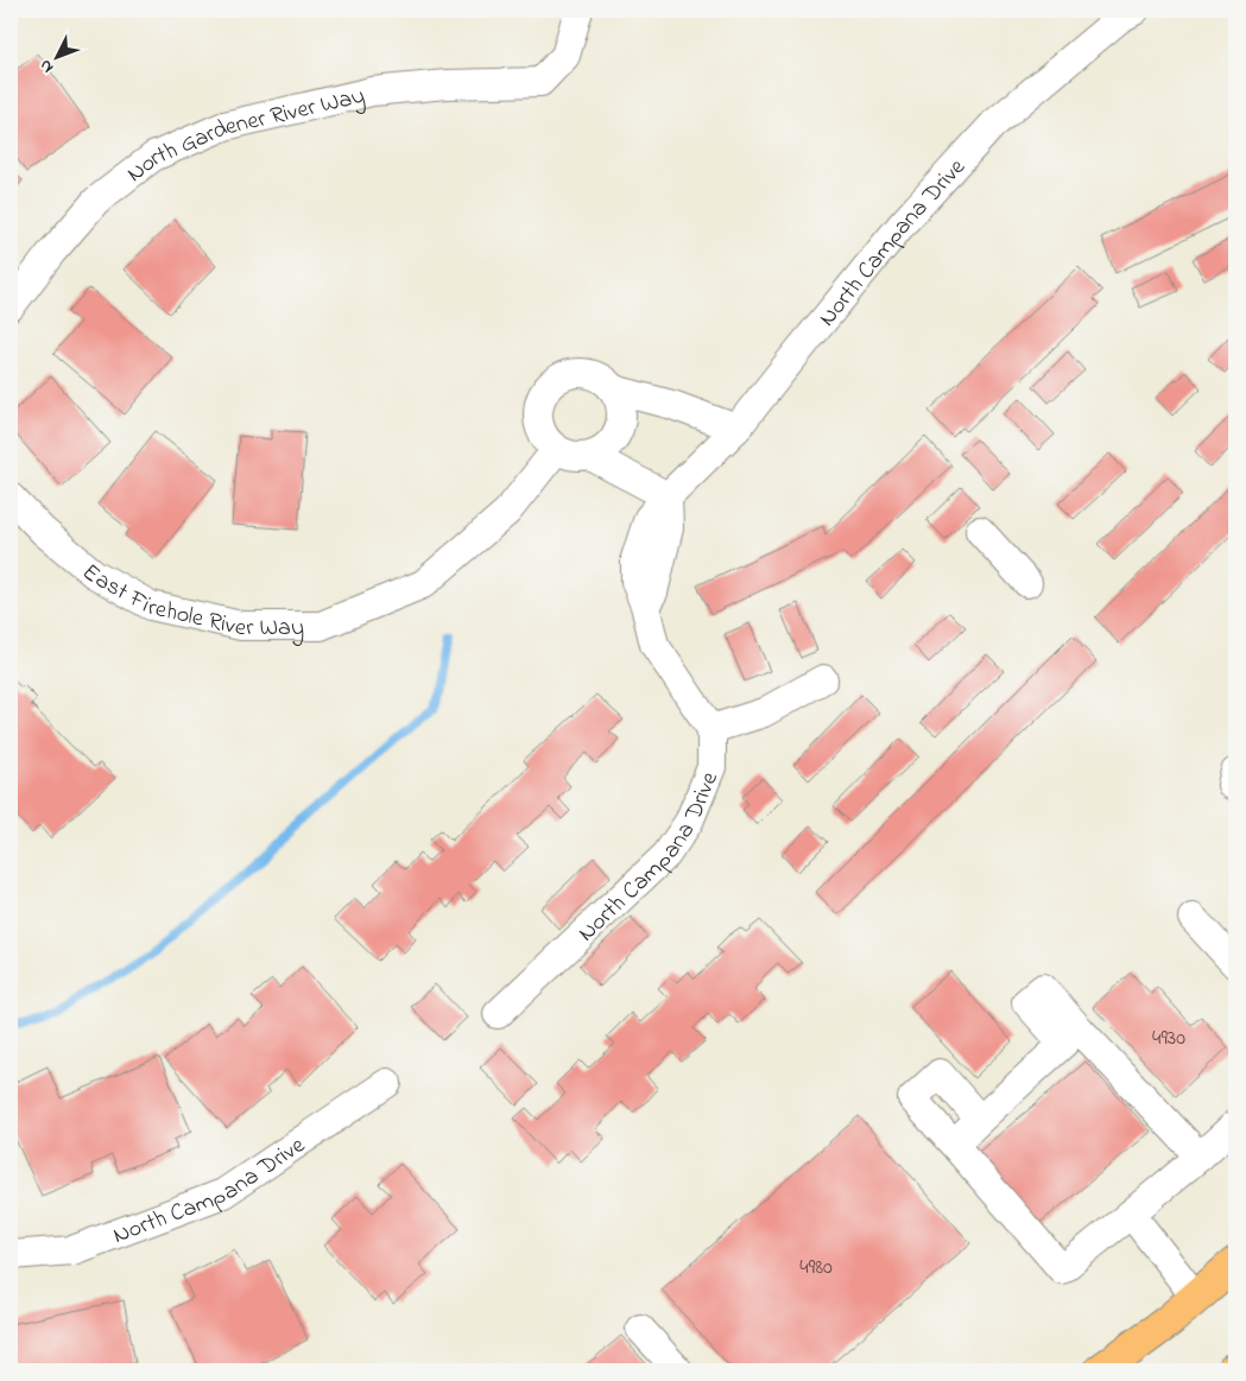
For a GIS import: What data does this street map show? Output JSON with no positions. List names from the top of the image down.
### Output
{
  "streets": {
    "street": ["North Gardener River Way", "North Campana Drive", "East Firehole River Way"]
  },
  "house_numbers": ["4930", "4980"],
  "north": "bottom left"
}
